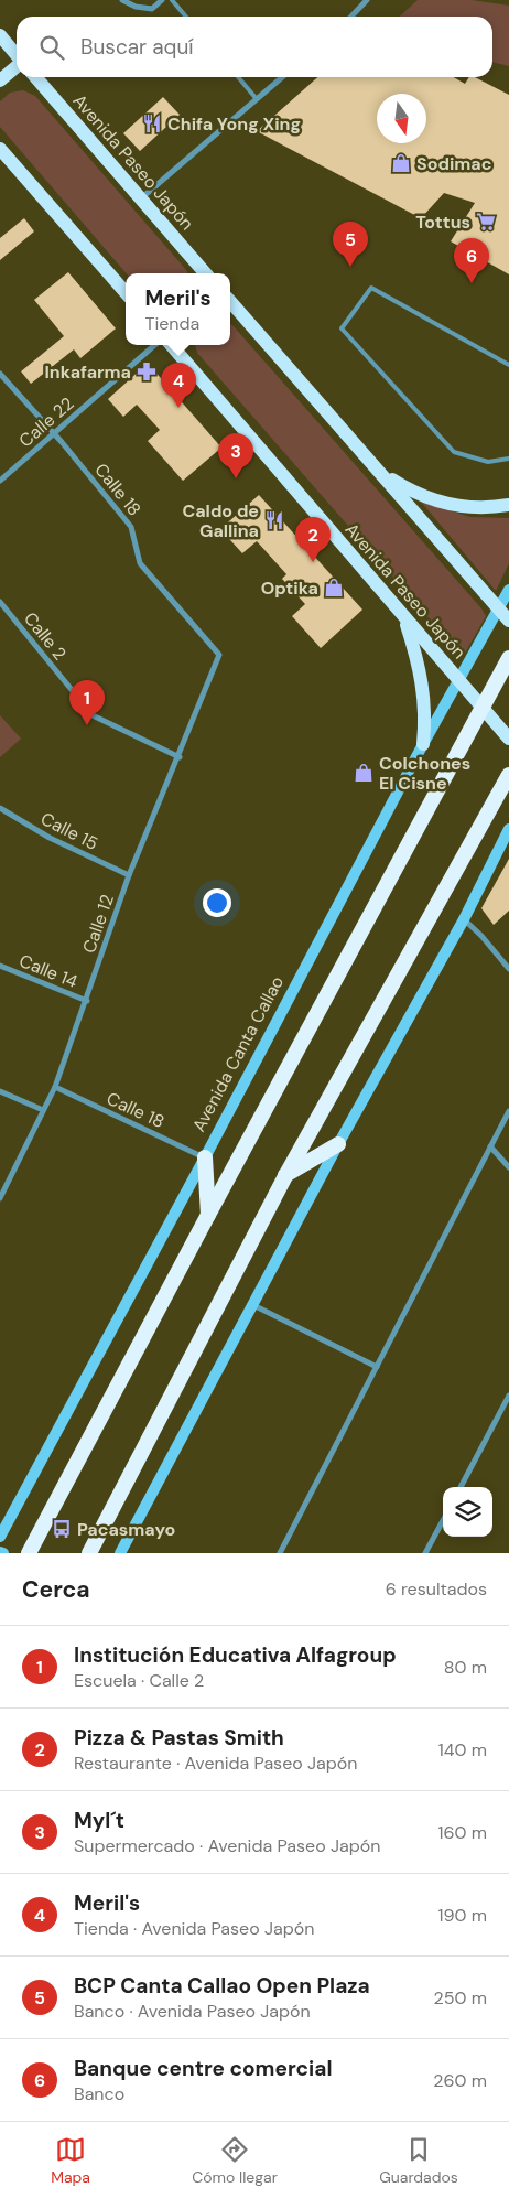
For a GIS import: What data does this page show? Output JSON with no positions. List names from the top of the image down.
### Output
{
  "streets": {
    "main road": ["Avenida Paseo Japón", "Avenida Canta Callao"],
    "street": [
      "Calle 22",
      "Calle 18",
      "Calle 2",
      "Calle 15",
      "Calle 12",
      "Calle 14"
    ]
  },
  "crossings": [
    ["Avenida Paseo Japón", "Avenida Canta Callao"],
    ["Calle 22", "Calle 18"],
    ["Calle 18", "Calle 12"],
    ["Calle 18", "Avenida Canta Callao"],
    ["Calle 2", "Calle 12"],
    ["Calle 15", "Calle 12"],
    ["Calle 12", "Calle 14"]
  ],
  "places": {
    "restaurant": ["Chifa Yong Xing", "Caldo de Gallina"],
    "shop": ["Sodimac", "Optika", "Colchones El Cisne"],
    "supermarket": ["Tottus"],
    "pharmacy": ["Inkafarma"],
    "bus stop": ["Pacasmayo"]
  },
  "north": "bottom",
  "page": {
    "search": "Buscar aquí",
    "pins": [
      "5",
      "6",
      "4",
      "3",
      "2",
      "1"
    ],
    "popup": ["Meril's", "Tienda"],
    "heading": ["Cerca", "6 resultados"],
    "list": [
      {
        "mark": "1",
        "name": "Institución Educativa Alfagroup",
        "note": "Escuela · Calle 2",
        "value": "80 m"
      },
      {
        "mark": "2",
        "name": "Pizza & Pastas Smith",
        "note": "Restaurante · Avenida Paseo Japón",
        "value": "140 m"
      },
      {
        "mark": "3",
        "name": "Myl´t",
        "note": "Supermercado · Avenida Paseo Japón",
        "value": "160 m"
      },
      {
        "mark": "4",
        "name": "Meril's",
        "note": "Tienda · Avenida Paseo Japón",
        "value": "190 m"
      },
      {
        "mark": "5",
        "name": "BCP Canta Callao Open Plaza",
        "note": "Banco · Avenida Paseo Japón",
        "value": "250 m"
      },
      {
        "mark": "6",
        "name": "Banque centre comercial",
        "note": "Banco",
        "value": "260 m"
      }
    ],
    "nav": ["Mapa", "Cómo llegar", "Guardados"]
  }
}
